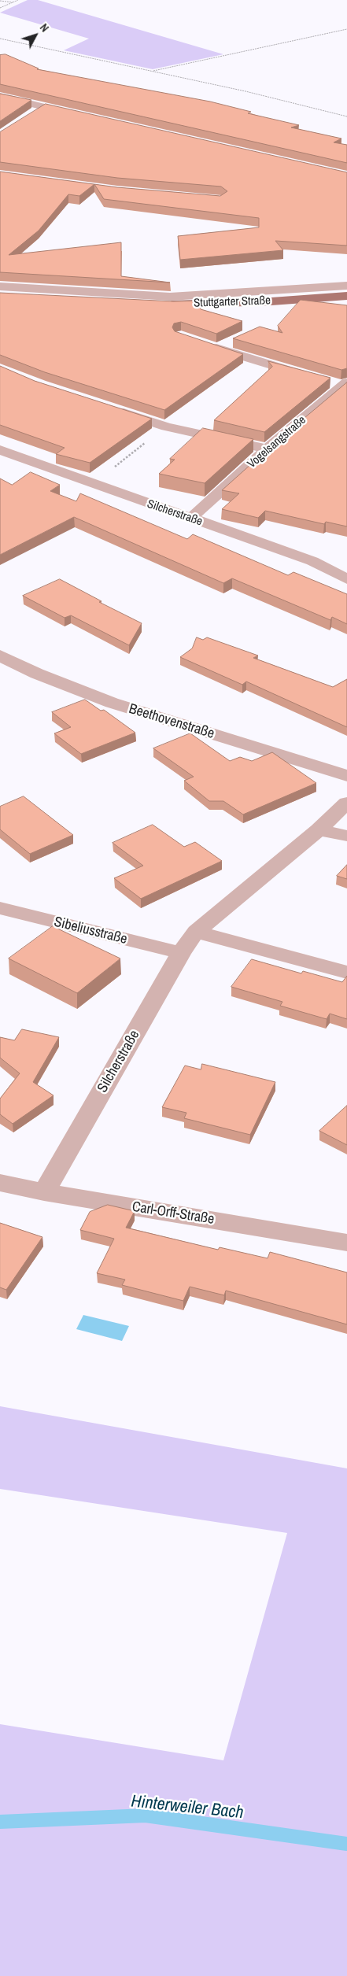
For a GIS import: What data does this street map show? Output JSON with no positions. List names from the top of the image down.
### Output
{
  "streets": {
    "main road": ["Stuttgarter Straße"],
    "street": [
      "Vogelsangstraße",
      "Silcherstraße",
      "Beethovenstraße",
      "Sibeliusstraße",
      "Carl-Orff-Straße"
    ]
  },
  "crossings": [
    ["Vogelsangstraße", "Silcherstraße"],
    ["Silcherstraße", "Sibeliusstraße"],
    ["Silcherstraße", "Carl-Orff-Straße"]
  ],
  "water": ["Hinterweiler Bach"],
  "north": "top right"
}
